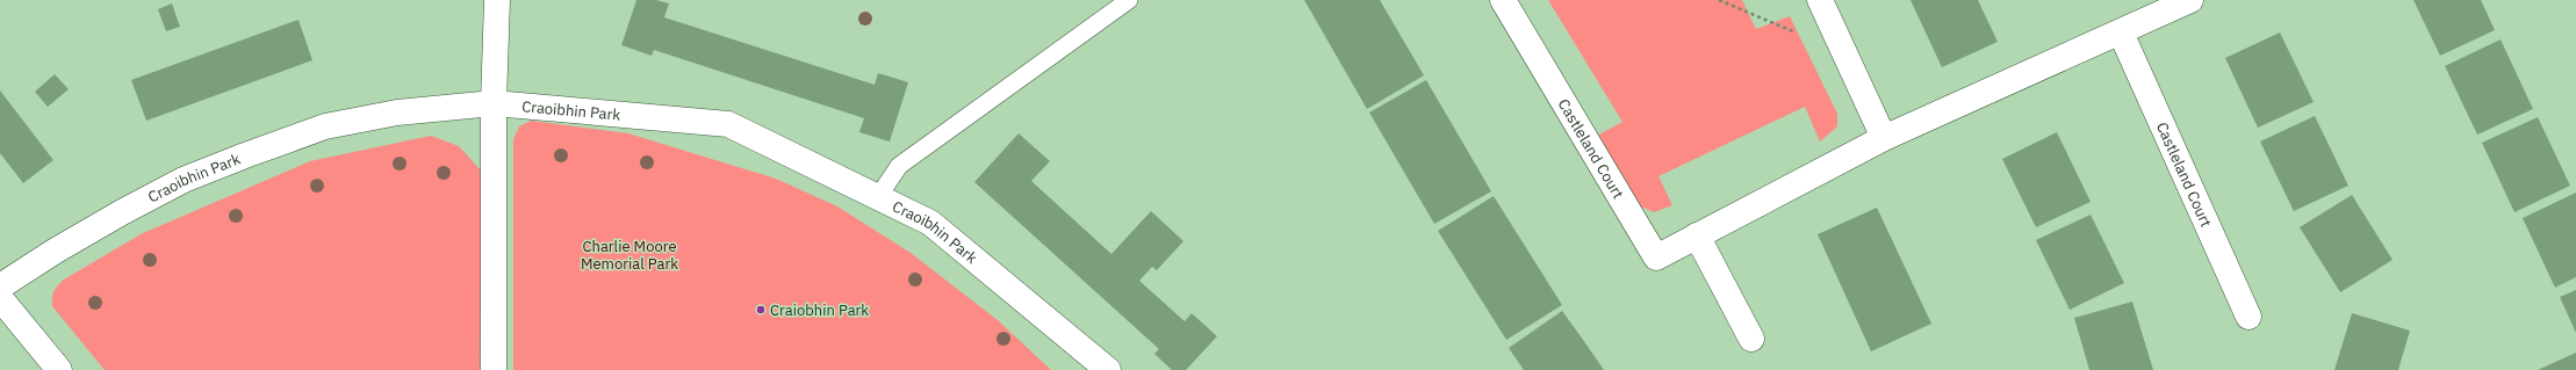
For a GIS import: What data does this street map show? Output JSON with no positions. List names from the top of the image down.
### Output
{
  "streets": {
    "street": ["Craoibhin Park", "Castleland Court"]
  },
  "parks": ["Charlie Moore Memorial Park"],
  "places": ["Craiobhin Park"]
}
